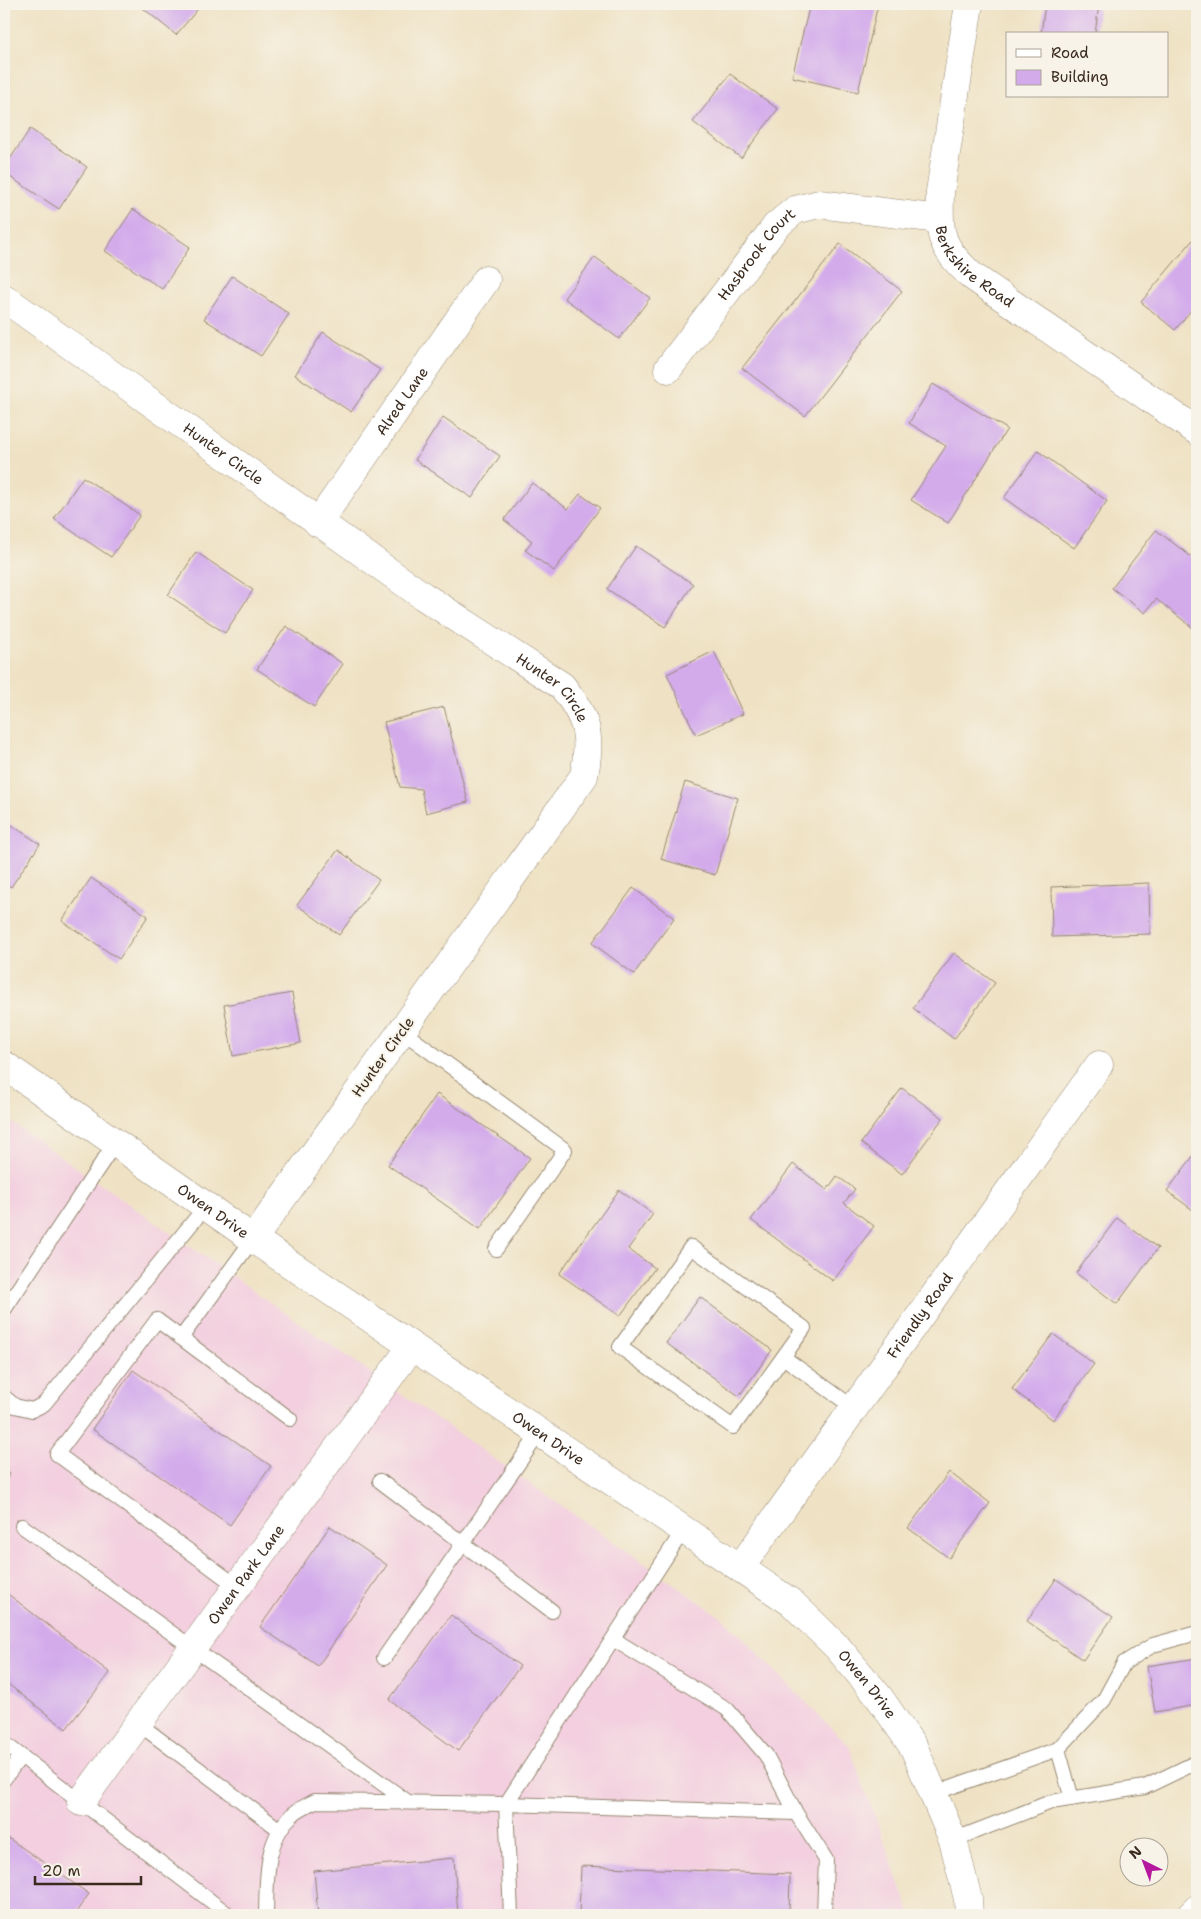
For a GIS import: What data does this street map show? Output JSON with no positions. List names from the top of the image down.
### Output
{
  "streets": {
    "street": [
      "Hasbrook Court",
      "Berkshire Road",
      "Alred Lane",
      "Hunter Circle",
      "Owen Drive",
      "Friendly Road",
      "Owen Park Lane"
    ]
  },
  "crossings": [
    ["Hasbrook Court", "Berkshire Road"],
    ["Alred Lane", "Hunter Circle"],
    ["Hunter Circle", "Owen Drive"],
    ["Owen Drive", "Friendly Road"],
    ["Owen Drive", "Owen Park Lane"]
  ],
  "legend": ["Road", "Building"],
  "scale_bar": "20 m",
  "north": "top left"
}
